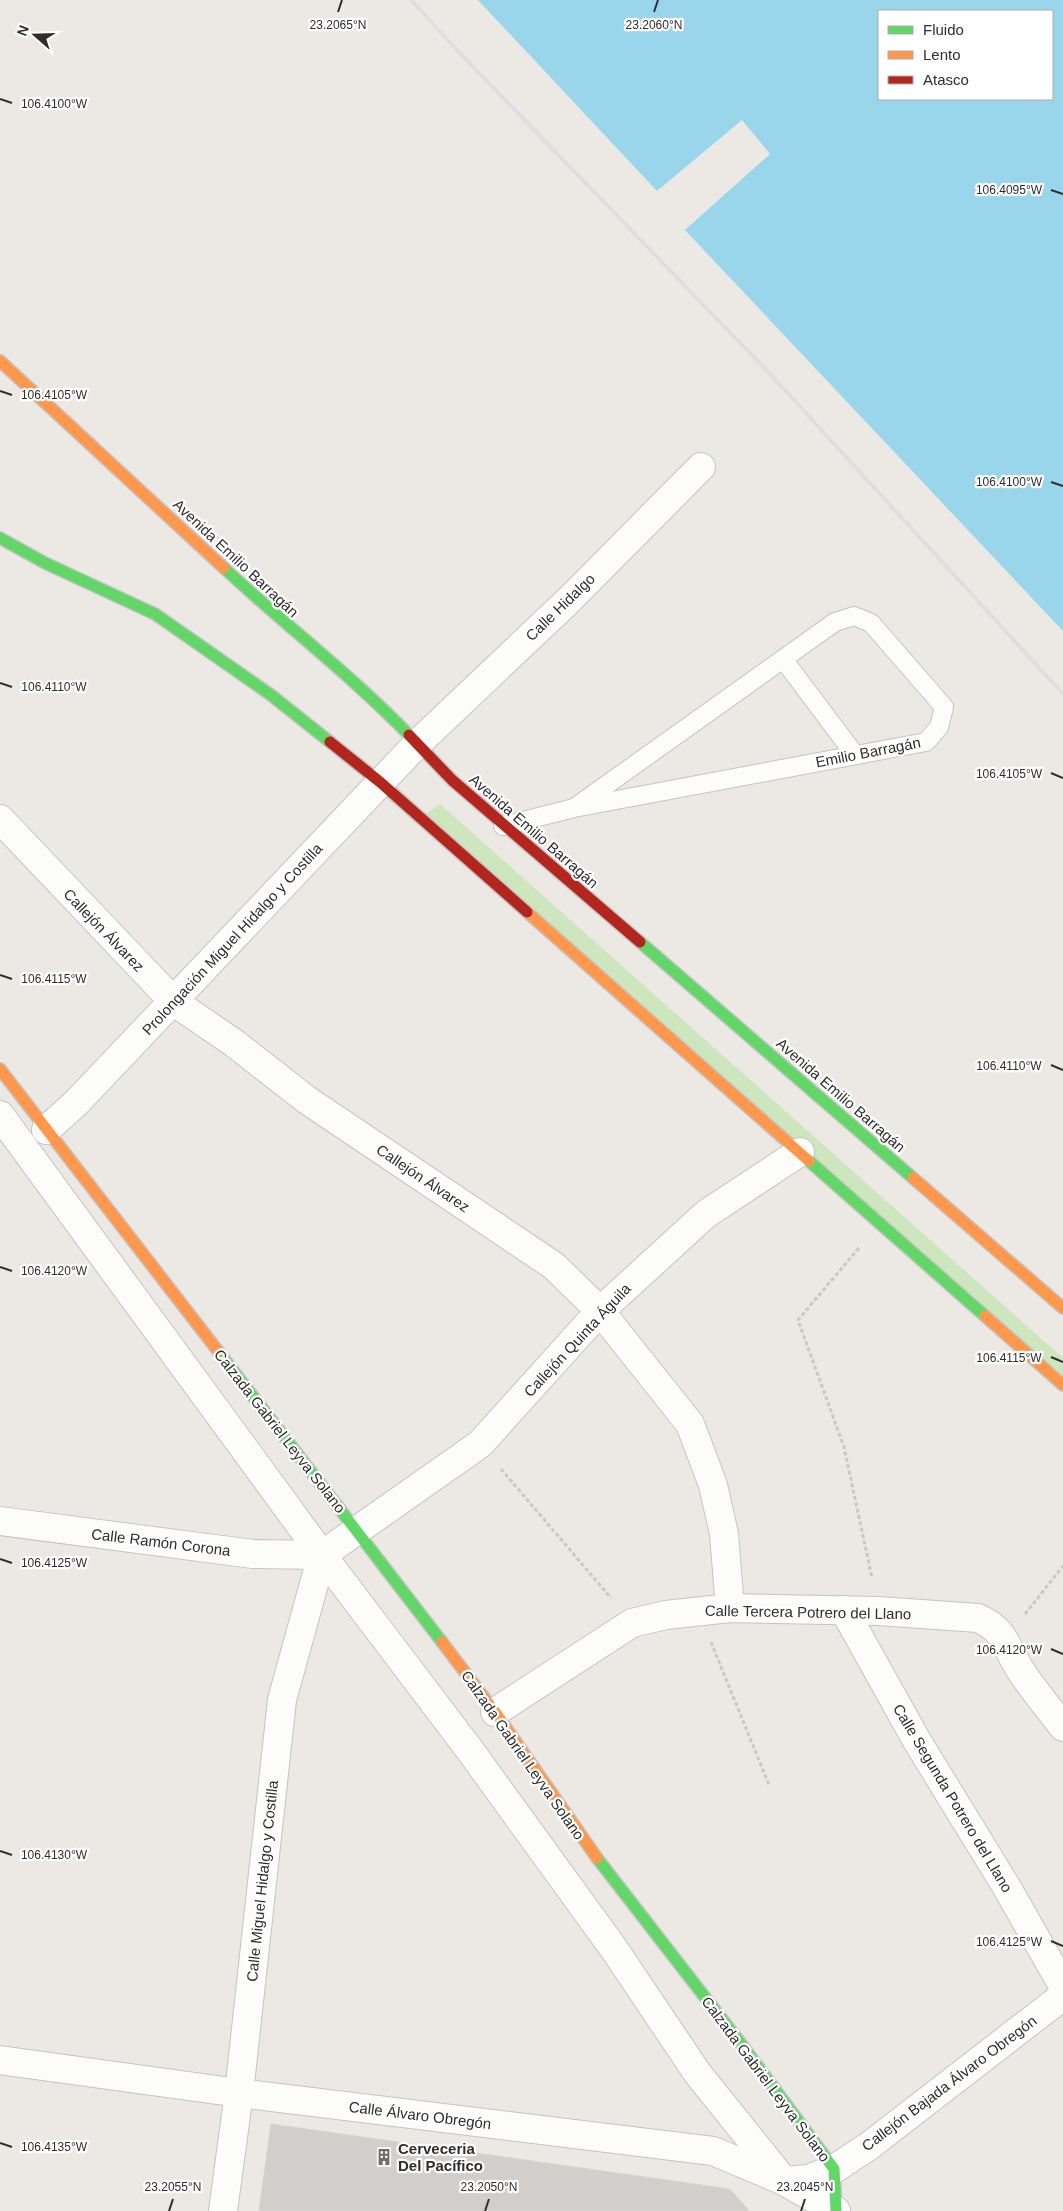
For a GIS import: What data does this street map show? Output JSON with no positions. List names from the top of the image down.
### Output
{
  "streets": {
    "main road": ["Avenida Emilio Barragán", "Calzada Gabriel Leyva Solano"],
    "street": [
      "Calle Hidalgo",
      "Callejón Álvarez",
      "Prolongación Miguel Hidalgo y Costilla",
      "Callejón Quinta Águila",
      "Calle Ramón Corona",
      "Calle Tercera Potrero del Llano",
      "Calle Segunda Potrero del Llano",
      "Calle Miguel Hidalgo y Costilla",
      "Callejón Bajada Álvaro Obregón",
      "Calle Álvaro Obregón"
    ],
    "lane": ["Emilio Barragán"]
  },
  "crossings": [
    ["Avenida Emilio Barragán", "Calle Hidalgo"],
    ["Avenida Emilio Barragán", "Emilio Barragán"],
    ["Avenida Emilio Barragán", "Prolongación Miguel Hidalgo y Costilla"],
    ["Calle Hidalgo", "Prolongación Miguel Hidalgo y Costilla"],
    ["Callejón Álvarez", "Prolongación Miguel Hidalgo y Costilla"],
    ["Callejón Álvarez", "Callejón Quinta Águila"],
    ["Callejón Álvarez", "Calle Tercera Potrero del Llano"],
    ["Prolongación Miguel Hidalgo y Costilla", "Calzada Gabriel Leyva Solano"],
    ["Callejón Quinta Águila", "Calzada Gabriel Leyva Solano"],
    ["Callejón Quinta Águila", "Calle Ramón Corona"],
    ["Callejón Quinta Águila", "Calle Miguel Hidalgo y Costilla"],
    ["Calzada Gabriel Leyva Solano", "Calle Ramón Corona"],
    ["Calzada Gabriel Leyva Solano", "Calle Tercera Potrero del Llano"],
    ["Calzada Gabriel Leyva Solano", "Calle Miguel Hidalgo y Costilla"],
    ["Calzada Gabriel Leyva Solano", "Callejón Bajada Álvaro Obregón"],
    ["Calzada Gabriel Leyva Solano", "Calle Álvaro Obregón"],
    ["Calle Ramón Corona", "Calle Miguel Hidalgo y Costilla"],
    ["Calle Tercera Potrero del Llano", "Calle Segunda Potrero del Llano"],
    ["Calle Miguel Hidalgo y Costilla", "Calle Álvaro Obregón"],
    ["Callejón Bajada Álvaro Obregón", "Calle Álvaro Obregón"]
  ],
  "places": {
    "building": ["Cerveceria Del Pacífico"]
  },
  "legend": ["Fluido", "Lento", "Atasco"],
  "north": "left",
  "coordinates": [
    "23.2065°N",
    "23.2060°N",
    "106.4100°W",
    "106.4095°W",
    "106.4105°W",
    "106.4110°W",
    "106.4115°W",
    "106.4120°W",
    "106.4125°W",
    "106.4130°W",
    "106.4135°W",
    "23.2055°N",
    "23.2050°N",
    "23.2045°N"
  ]
}
